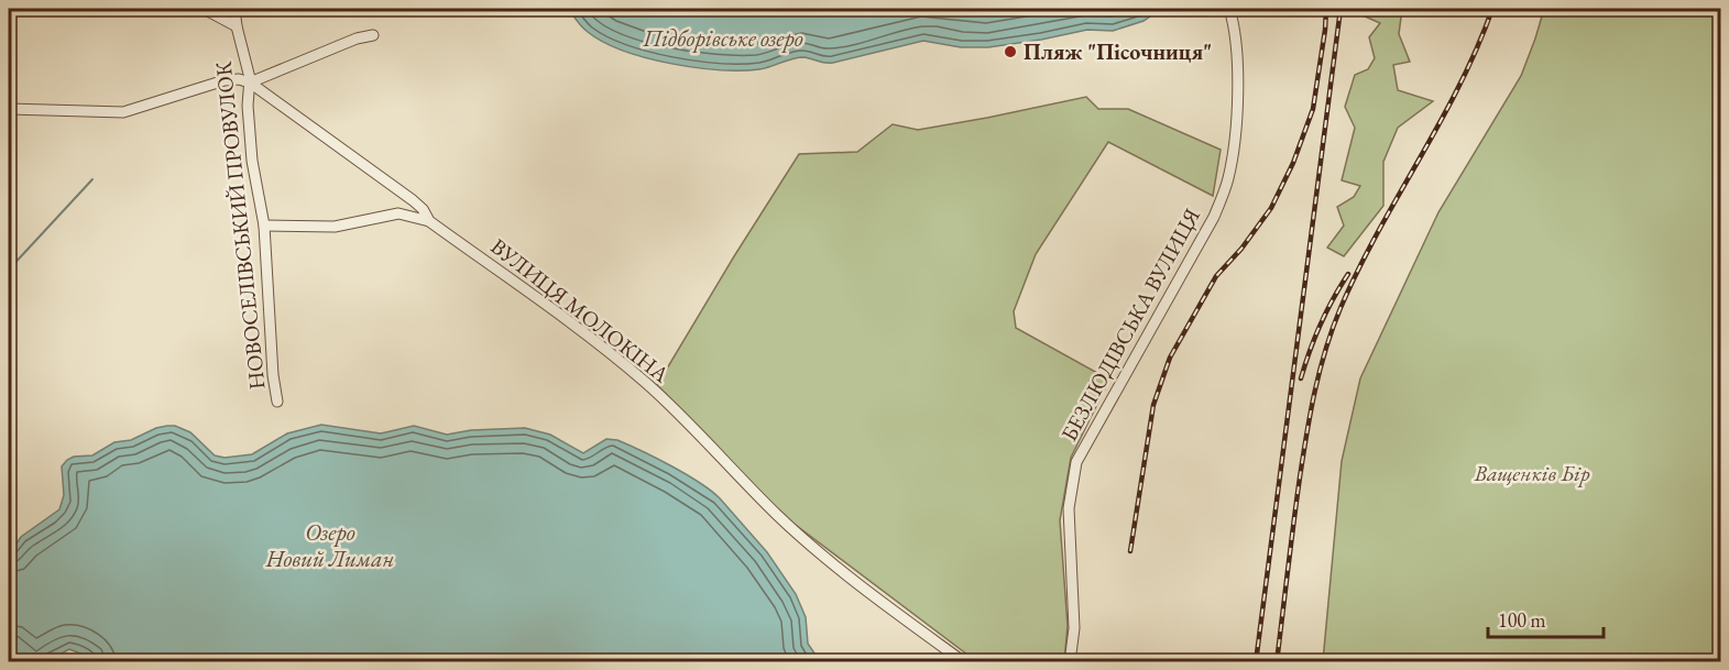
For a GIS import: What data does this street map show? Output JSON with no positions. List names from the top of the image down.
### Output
{
  "streets": {
    "street": ["НОВОСЕЛІВСЬКИЙ ПРОВУЛОК", "ВУЛИЦЯ МОЛОКІНА", "БЕЗЛЮДІВСЬКА ВУЛИЦЯ"]
  },
  "crossings": [
    ["НОВОСЕЛІВСЬКИЙ ПРОВУЛОК", "ВУЛИЦЯ МОЛОКІНА"]
  ],
  "water": ["Підборівське озеро", "Озеро Новий Лиман"],
  "parks": ["Ващенків Бір"],
  "places": ["Пляж \"Пісочниця\""],
  "scale_bar": "100 m"
}
